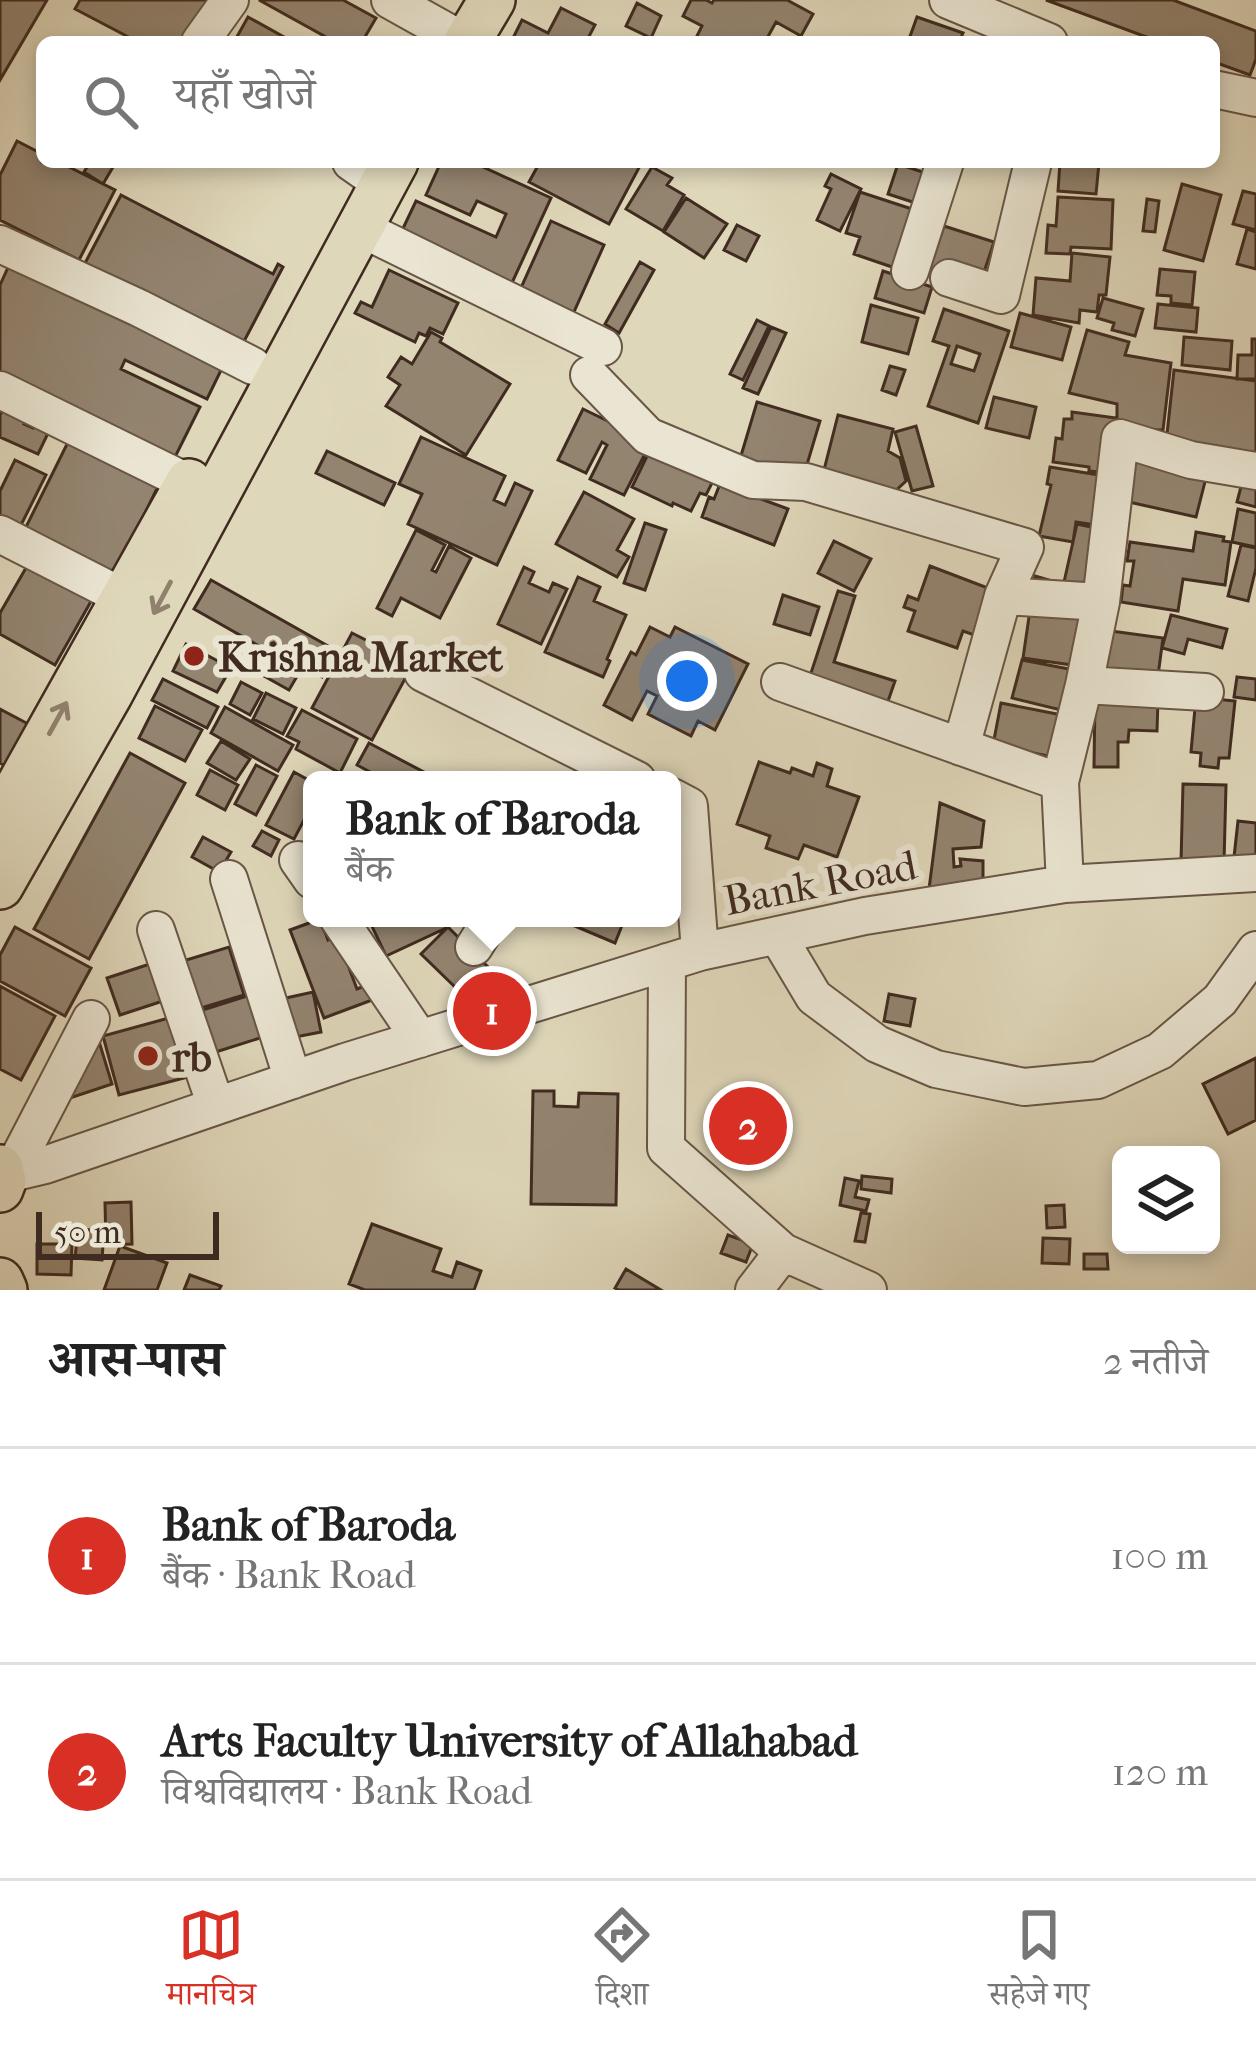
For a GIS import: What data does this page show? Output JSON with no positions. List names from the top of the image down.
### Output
{
  "streets": {
    "street": ["Bank Road"]
  },
  "places": ["Krishna Market", "rb"],
  "scale_bar": "50 m",
  "page": {
    "search": "यहाँ खोजें",
    "popup": ["Bank of Baroda", "बैंक"],
    "pins": ["1", "2"],
    "scale": "50 m",
    "heading": ["आस-पास", "2 नतीजे"],
    "list": [
      {
        "mark": "1",
        "name": "Bank of Baroda",
        "note": "बैंक · Bank Road",
        "value": "100 m"
      },
      {
        "mark": "2",
        "name": "Arts Faculty University of Allahabad",
        "note": "विश्वविद्यालय · Bank Road",
        "value": "120 m"
      }
    ],
    "nav": ["मानचित्र", "दिशा", "सहेजे गए"]
  }
}
